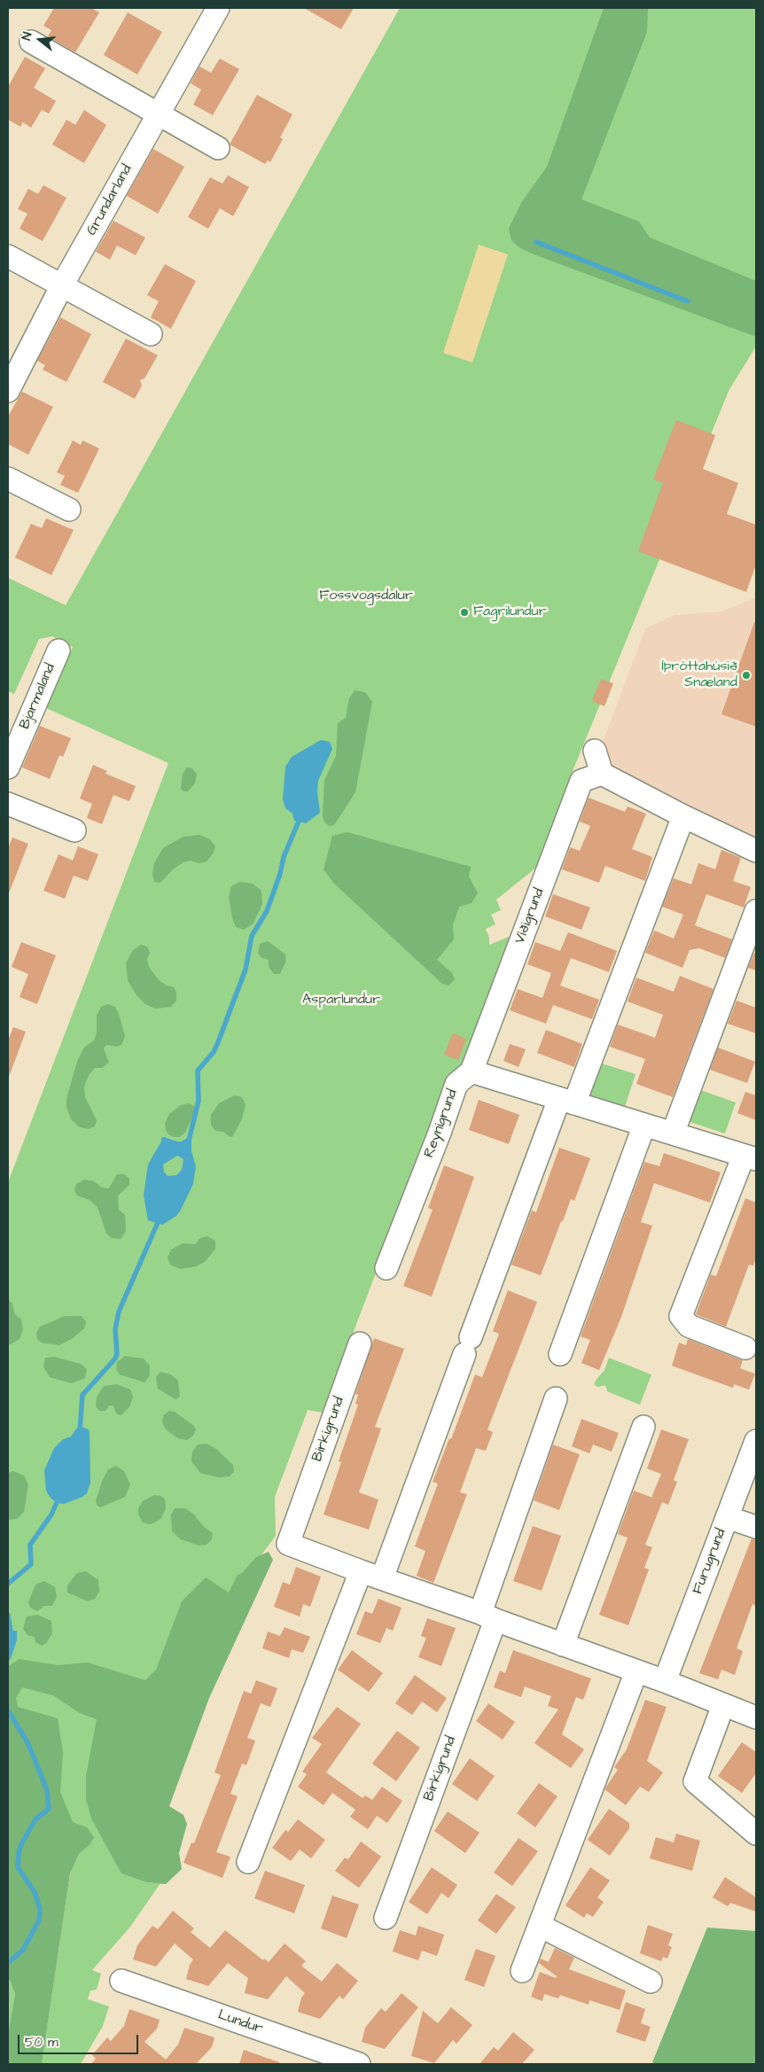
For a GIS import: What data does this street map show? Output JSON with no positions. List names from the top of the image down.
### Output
{
  "streets": {
    "street": [
      "Grundarland",
      "Bjarmaland",
      "Víðigrund",
      "Reynigrund",
      "Birkigrund",
      "Furugrund",
      "Lundur"
    ]
  },
  "crossings": [
    ["Víðigrund", "Reynigrund"],
    ["Birkigrund", "Furugrund"]
  ],
  "parks": ["Fossvogsdalur", "Asparlundur"],
  "places": ["Fagrilundur", "Íþróttahúsið Snæland"],
  "scale_bar": "50 m",
  "north": "left"
}
